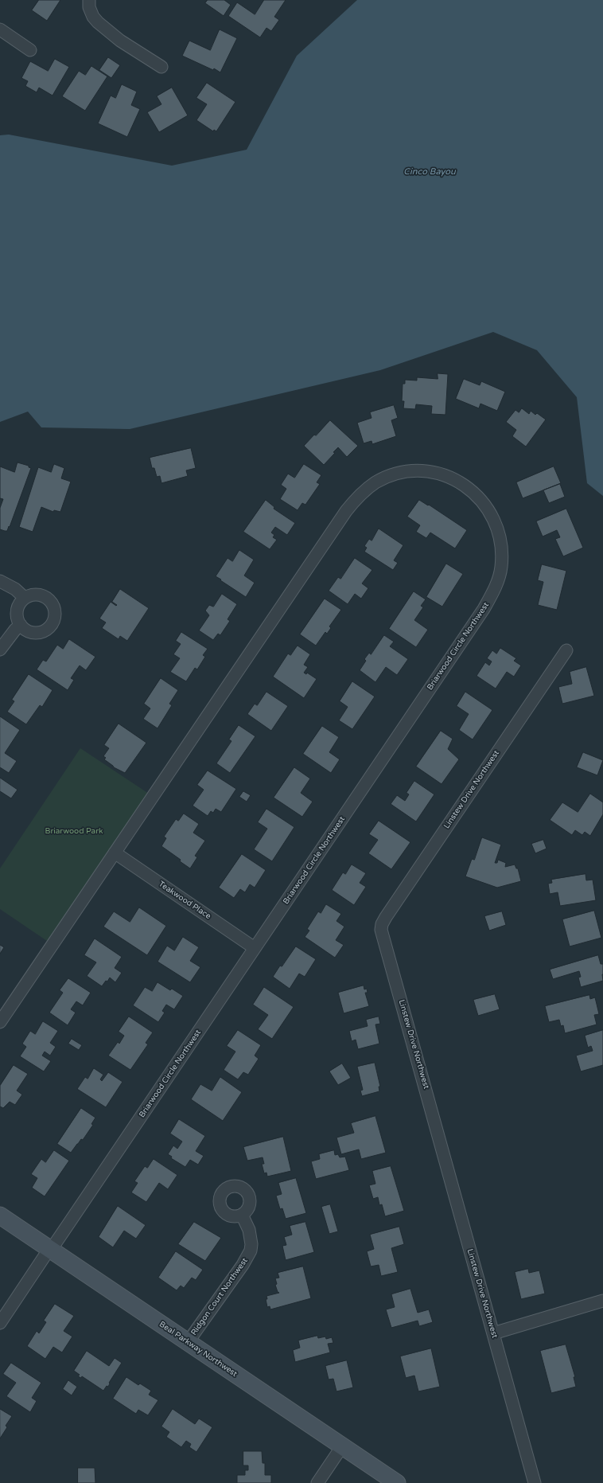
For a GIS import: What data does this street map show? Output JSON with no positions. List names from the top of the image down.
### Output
{
  "streets": {
    "main road": ["Beal Parkway Northwest"],
    "street": [
      "Briarwood Circle Northwest",
      "Linstew Drive Northwest",
      "Teakwood Place",
      "Ridgon Court Northwest"
    ]
  },
  "crossings": [
    ["Briarwood Circle Northwest", "Teakwood Place"],
    ["Briarwood Circle Northwest", "Beal Parkway Northwest"],
    ["Ridgon Court Northwest", "Beal Parkway Northwest"]
  ],
  "water": ["Cinco Bayou"],
  "parks": ["Briarwood Park"]
}
